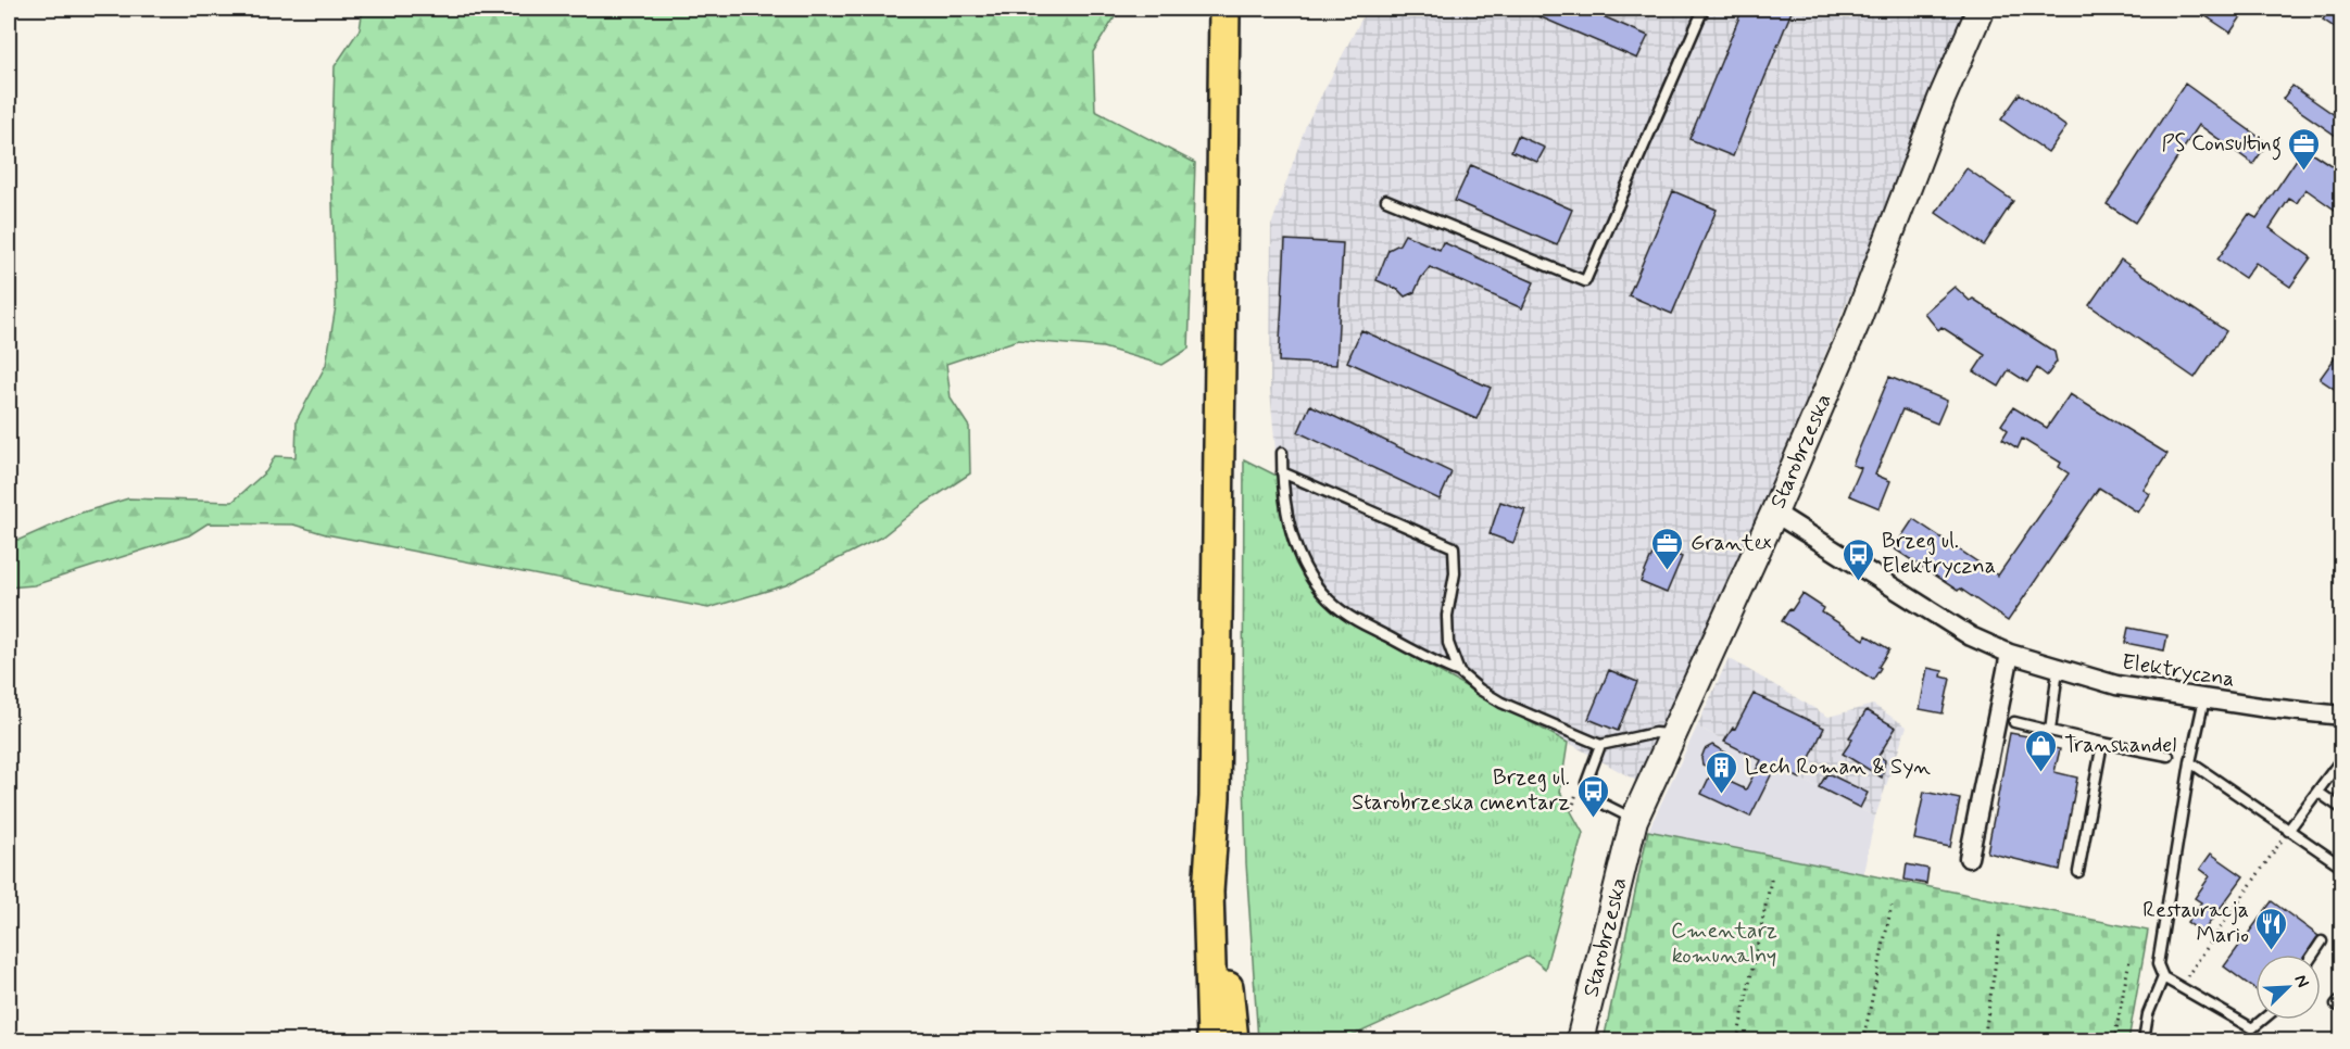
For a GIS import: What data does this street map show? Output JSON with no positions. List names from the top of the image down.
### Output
{
  "streets": {
    "street": ["Starobrzeska", "Elektryczna"]
  },
  "crossings": [
    ["Starobrzeska", "Elektryczna"]
  ],
  "parks": ["Cmentarz komunalny"],
  "places": {
    "office": ["PS Consulting", "Grantex"],
    "bus stop": ["Brzeg ul. Elektryczna", "Brzeg ul. Starobrzeska cmentarz"],
    "shop": ["Transhandel"],
    "building": ["Lech Roman & Syn"],
    "restaurant": ["Restauracja Mario"]
  },
  "north": "top right"
}
